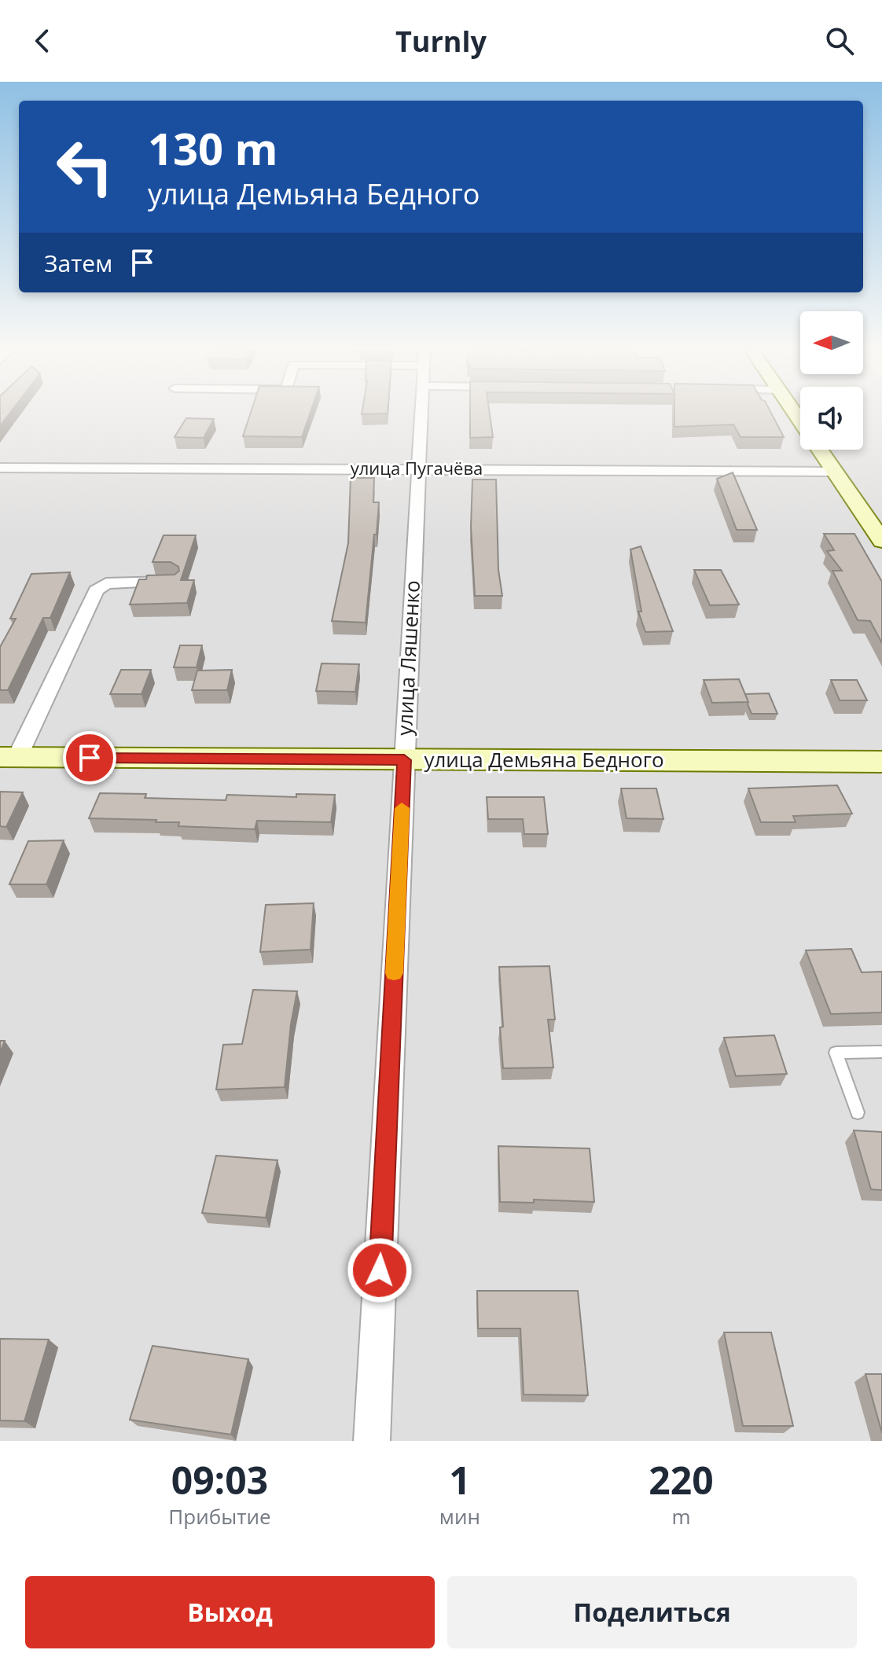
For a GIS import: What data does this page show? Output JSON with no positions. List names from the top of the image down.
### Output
{
  "streets": {
    "street": ["улица Пугачёва", "улица Ляшенко", "улица Демьяна Бедного"]
  },
  "crossings": [
    ["улица Пугачёва", "улица Ляшенко"],
    ["улица Ляшенко", "улица Демьяна Бедного"]
  ],
  "north": "left",
  "page": {
    "header": "Turnly",
    "turn": ["130 m", "улица Демьяна Бедного"],
    "then": "Затем",
    "eta": [
      "09:03",
      "Прибытие",
      "1",
      "мин",
      "220",
      "m"
    ],
    "buttons": ["Выход", "Поделиться"]
  }
}
